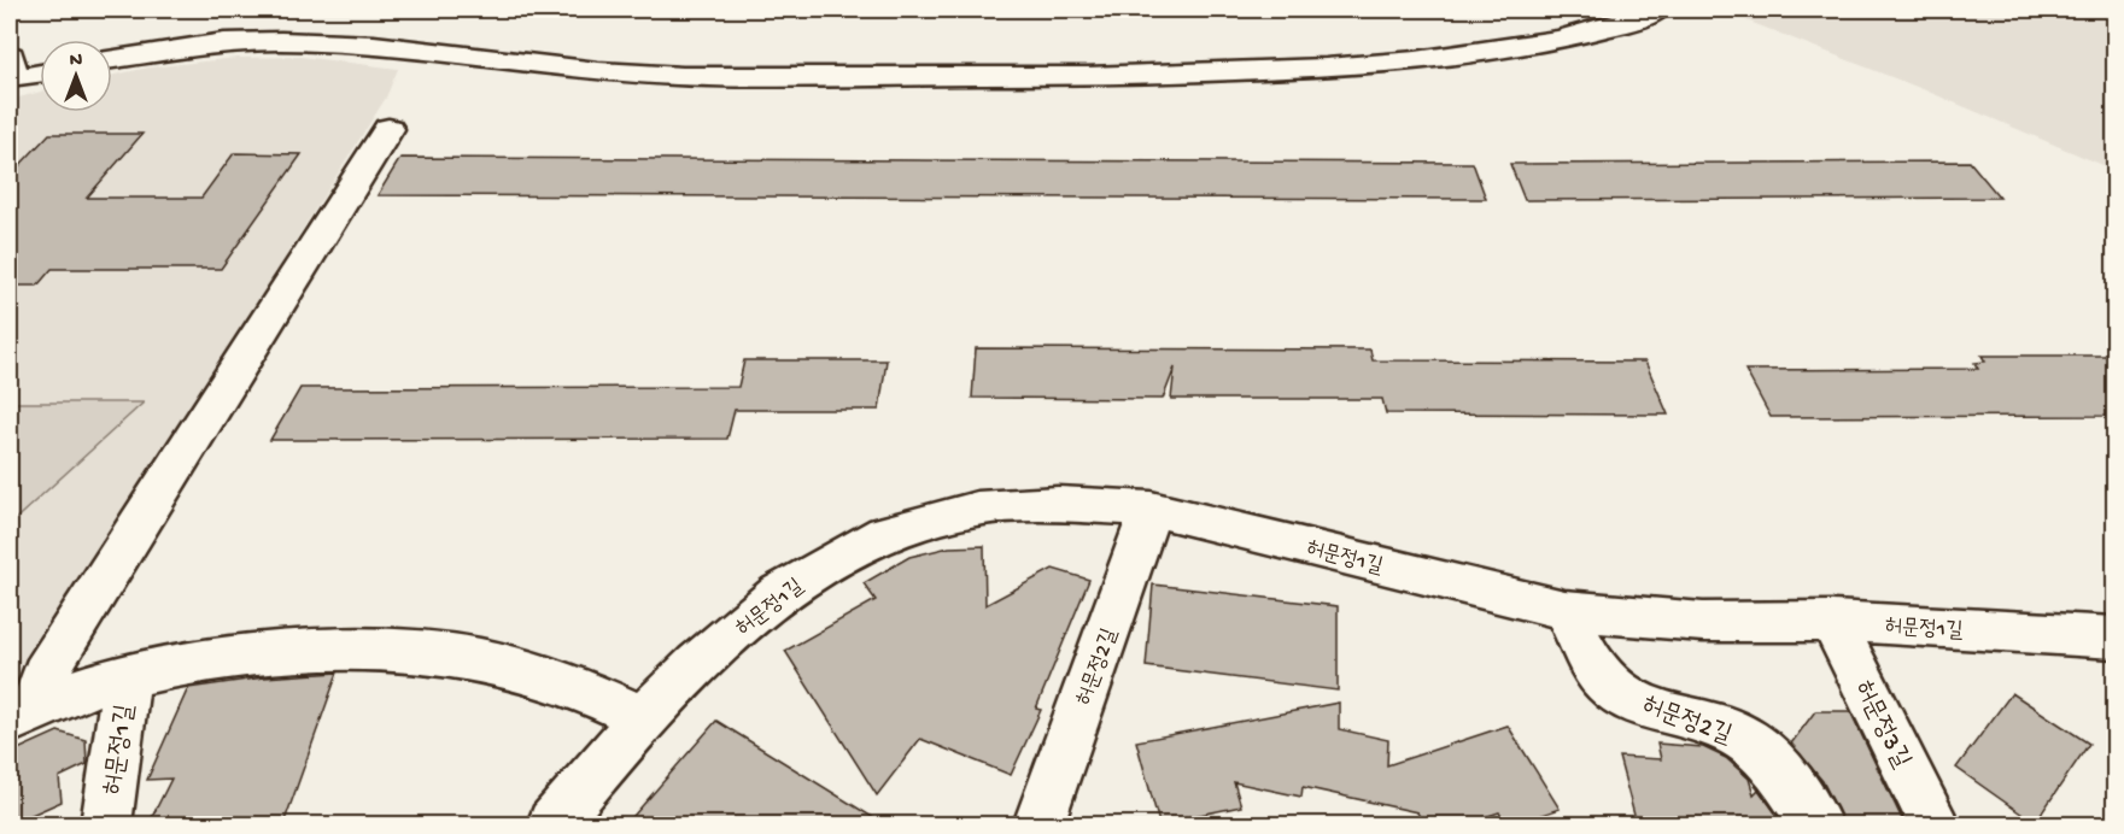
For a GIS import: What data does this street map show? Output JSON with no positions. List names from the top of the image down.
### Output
{
  "streets": {
    "street": ["허문정1길", "허문정2길", "허문정3길"]
  },
  "crossings": [
    ["허문정1길", "허문정2길"],
    ["허문정1길", "허문정3길"]
  ],
  "north": "top"
}
